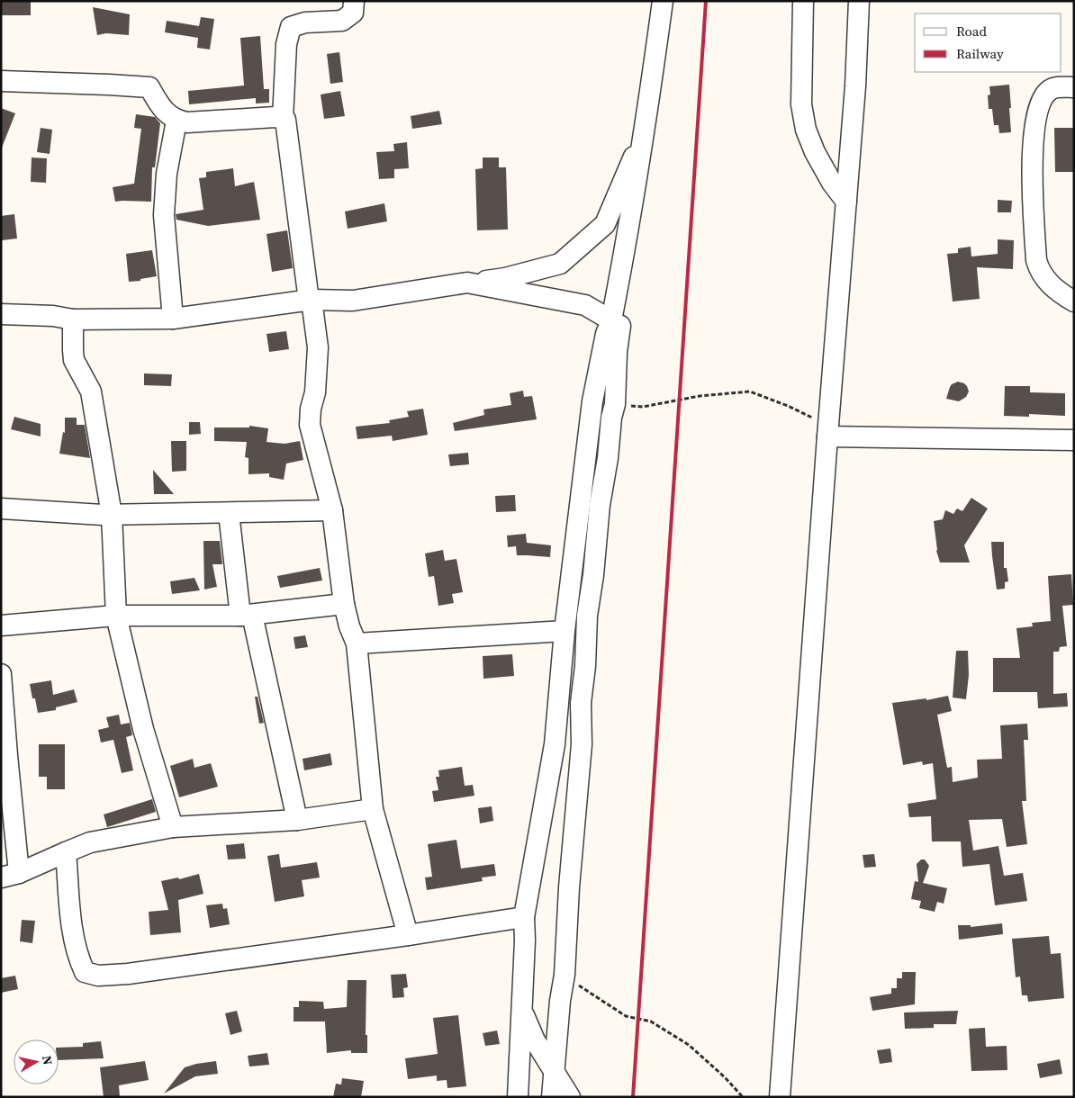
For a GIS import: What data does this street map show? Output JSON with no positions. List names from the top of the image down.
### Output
{
  "legend": ["Road", "Railway"],
  "north": "right"
}
